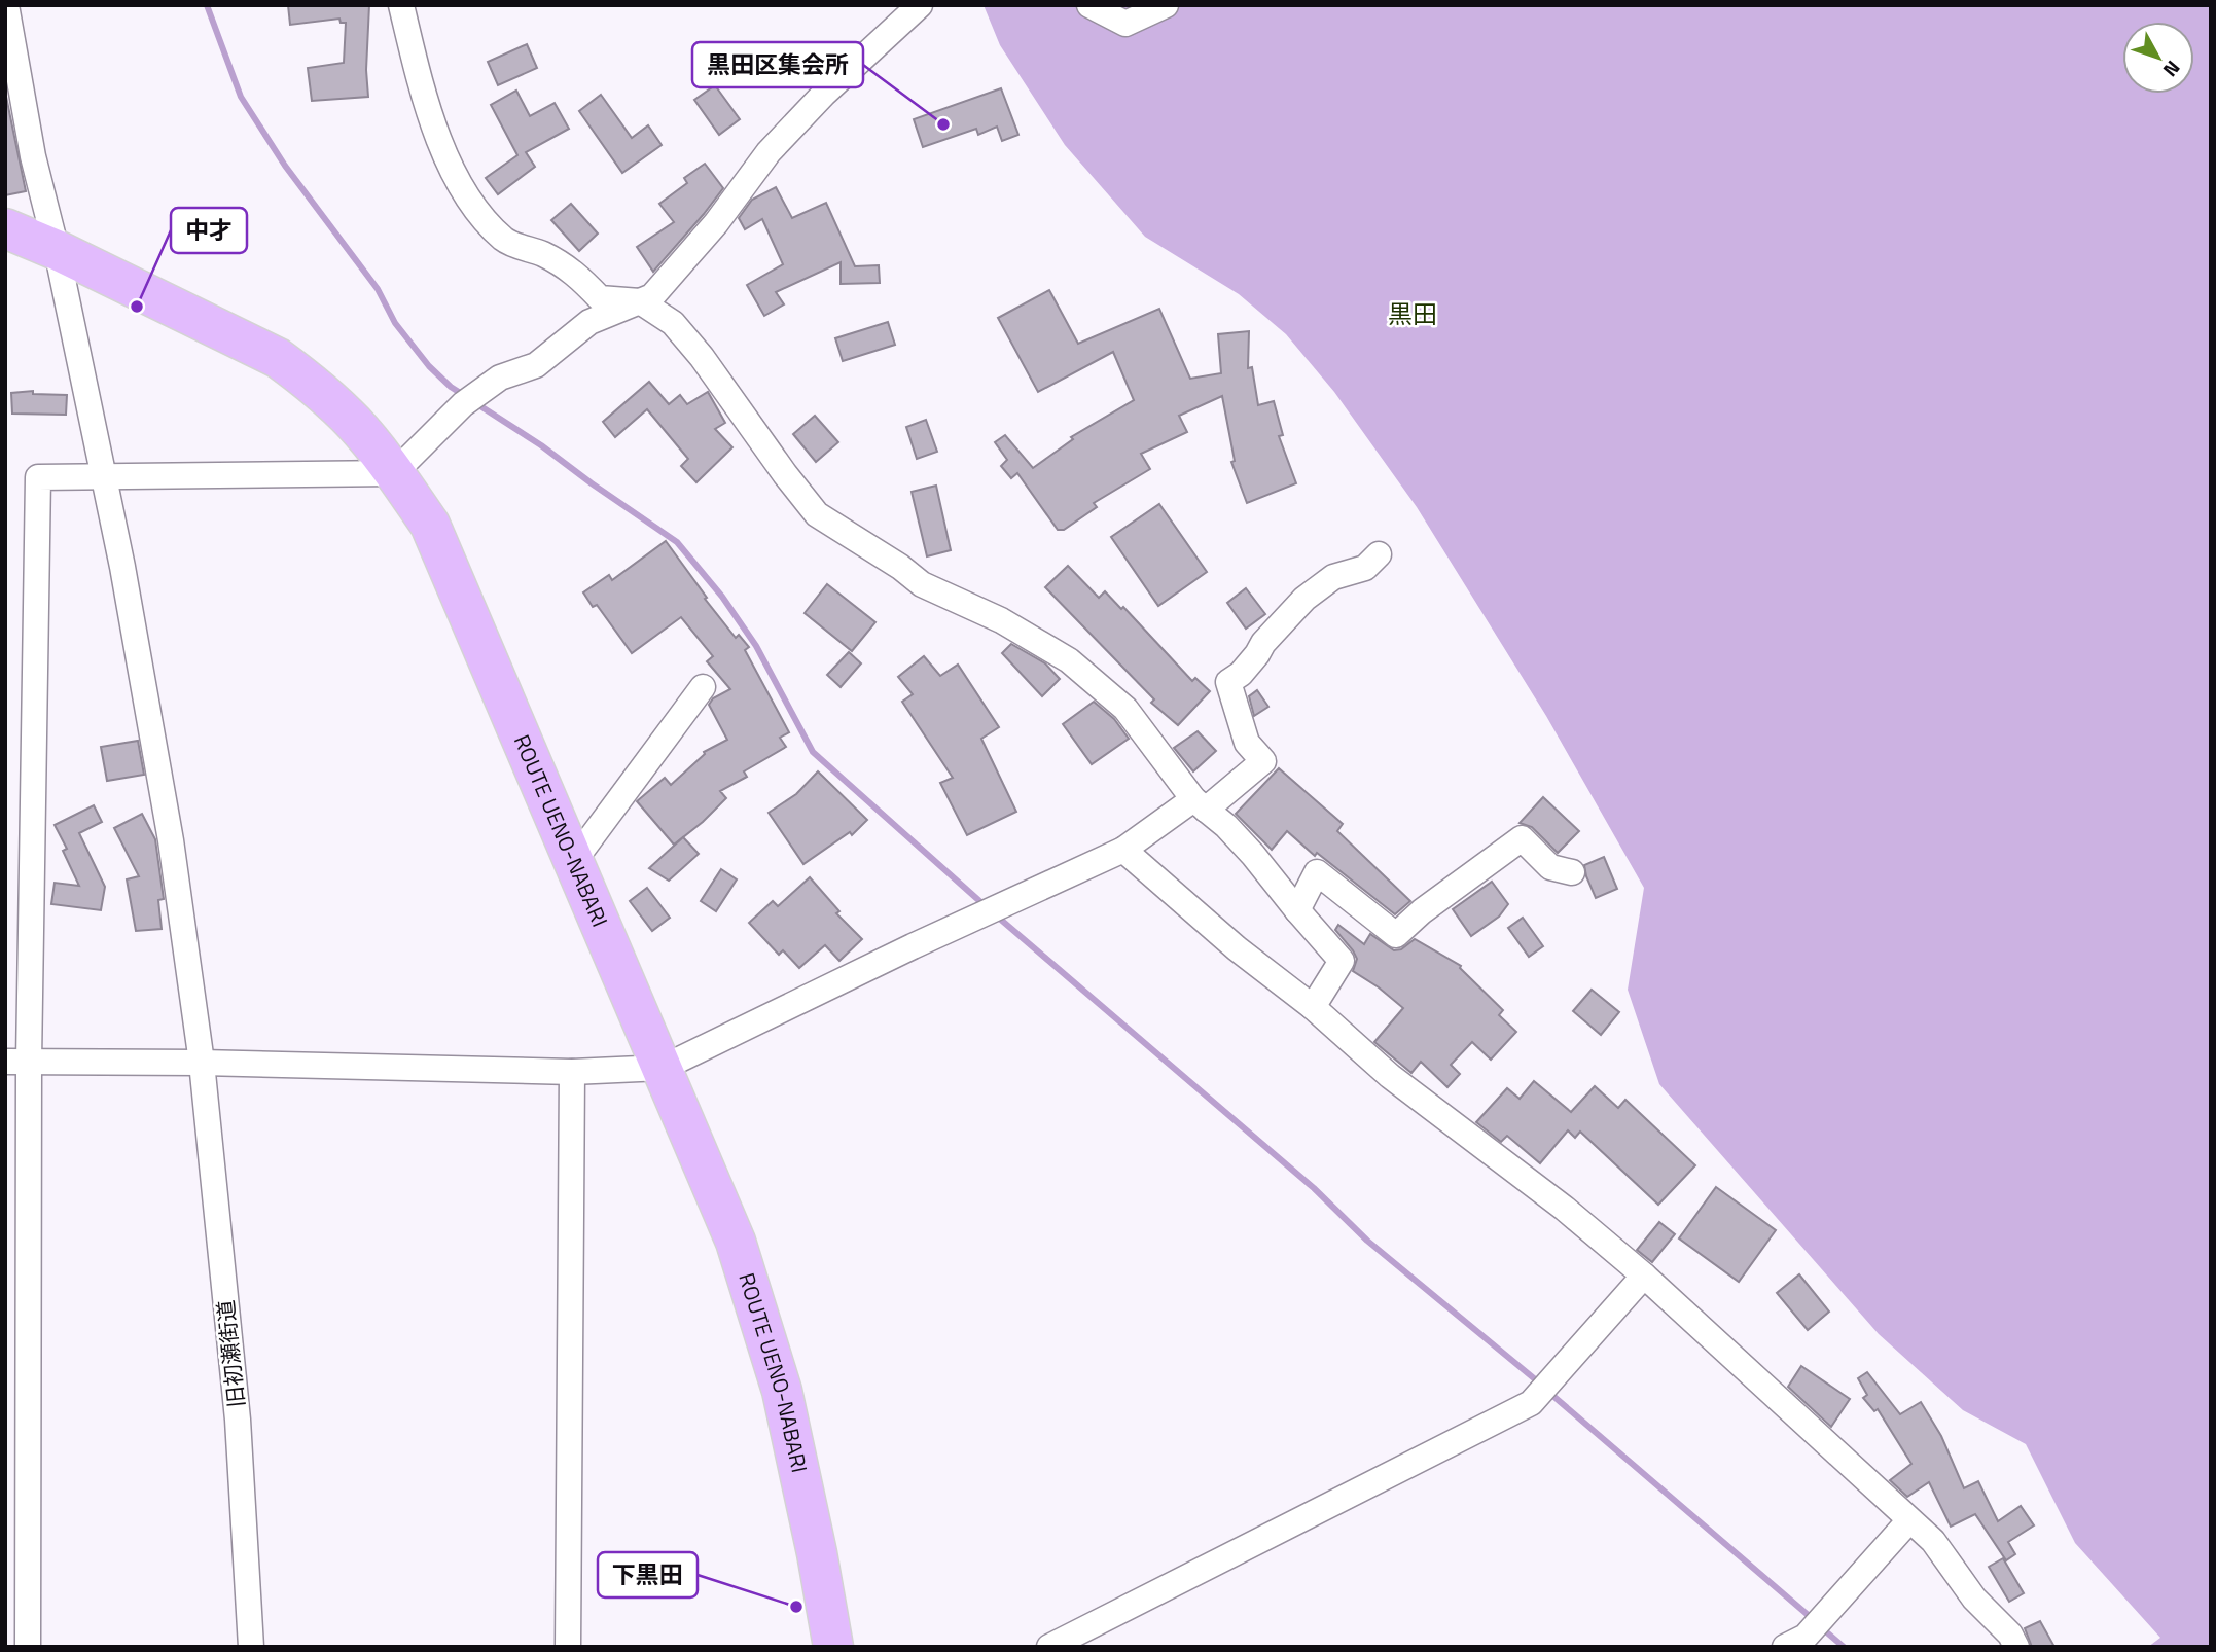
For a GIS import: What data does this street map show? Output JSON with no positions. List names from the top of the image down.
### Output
{
  "streets": {
    "main road": ["ROUTE UENO-NABARI"],
    "street": ["旧初瀬街道"]
  },
  "crossings": [
    ["ROUTE UENO-NABARI", "旧初瀬街道"]
  ],
  "districts": ["黒田"],
  "places": ["黒田区集会所", "中才", "下黒田"],
  "north": "bottom right"
}
